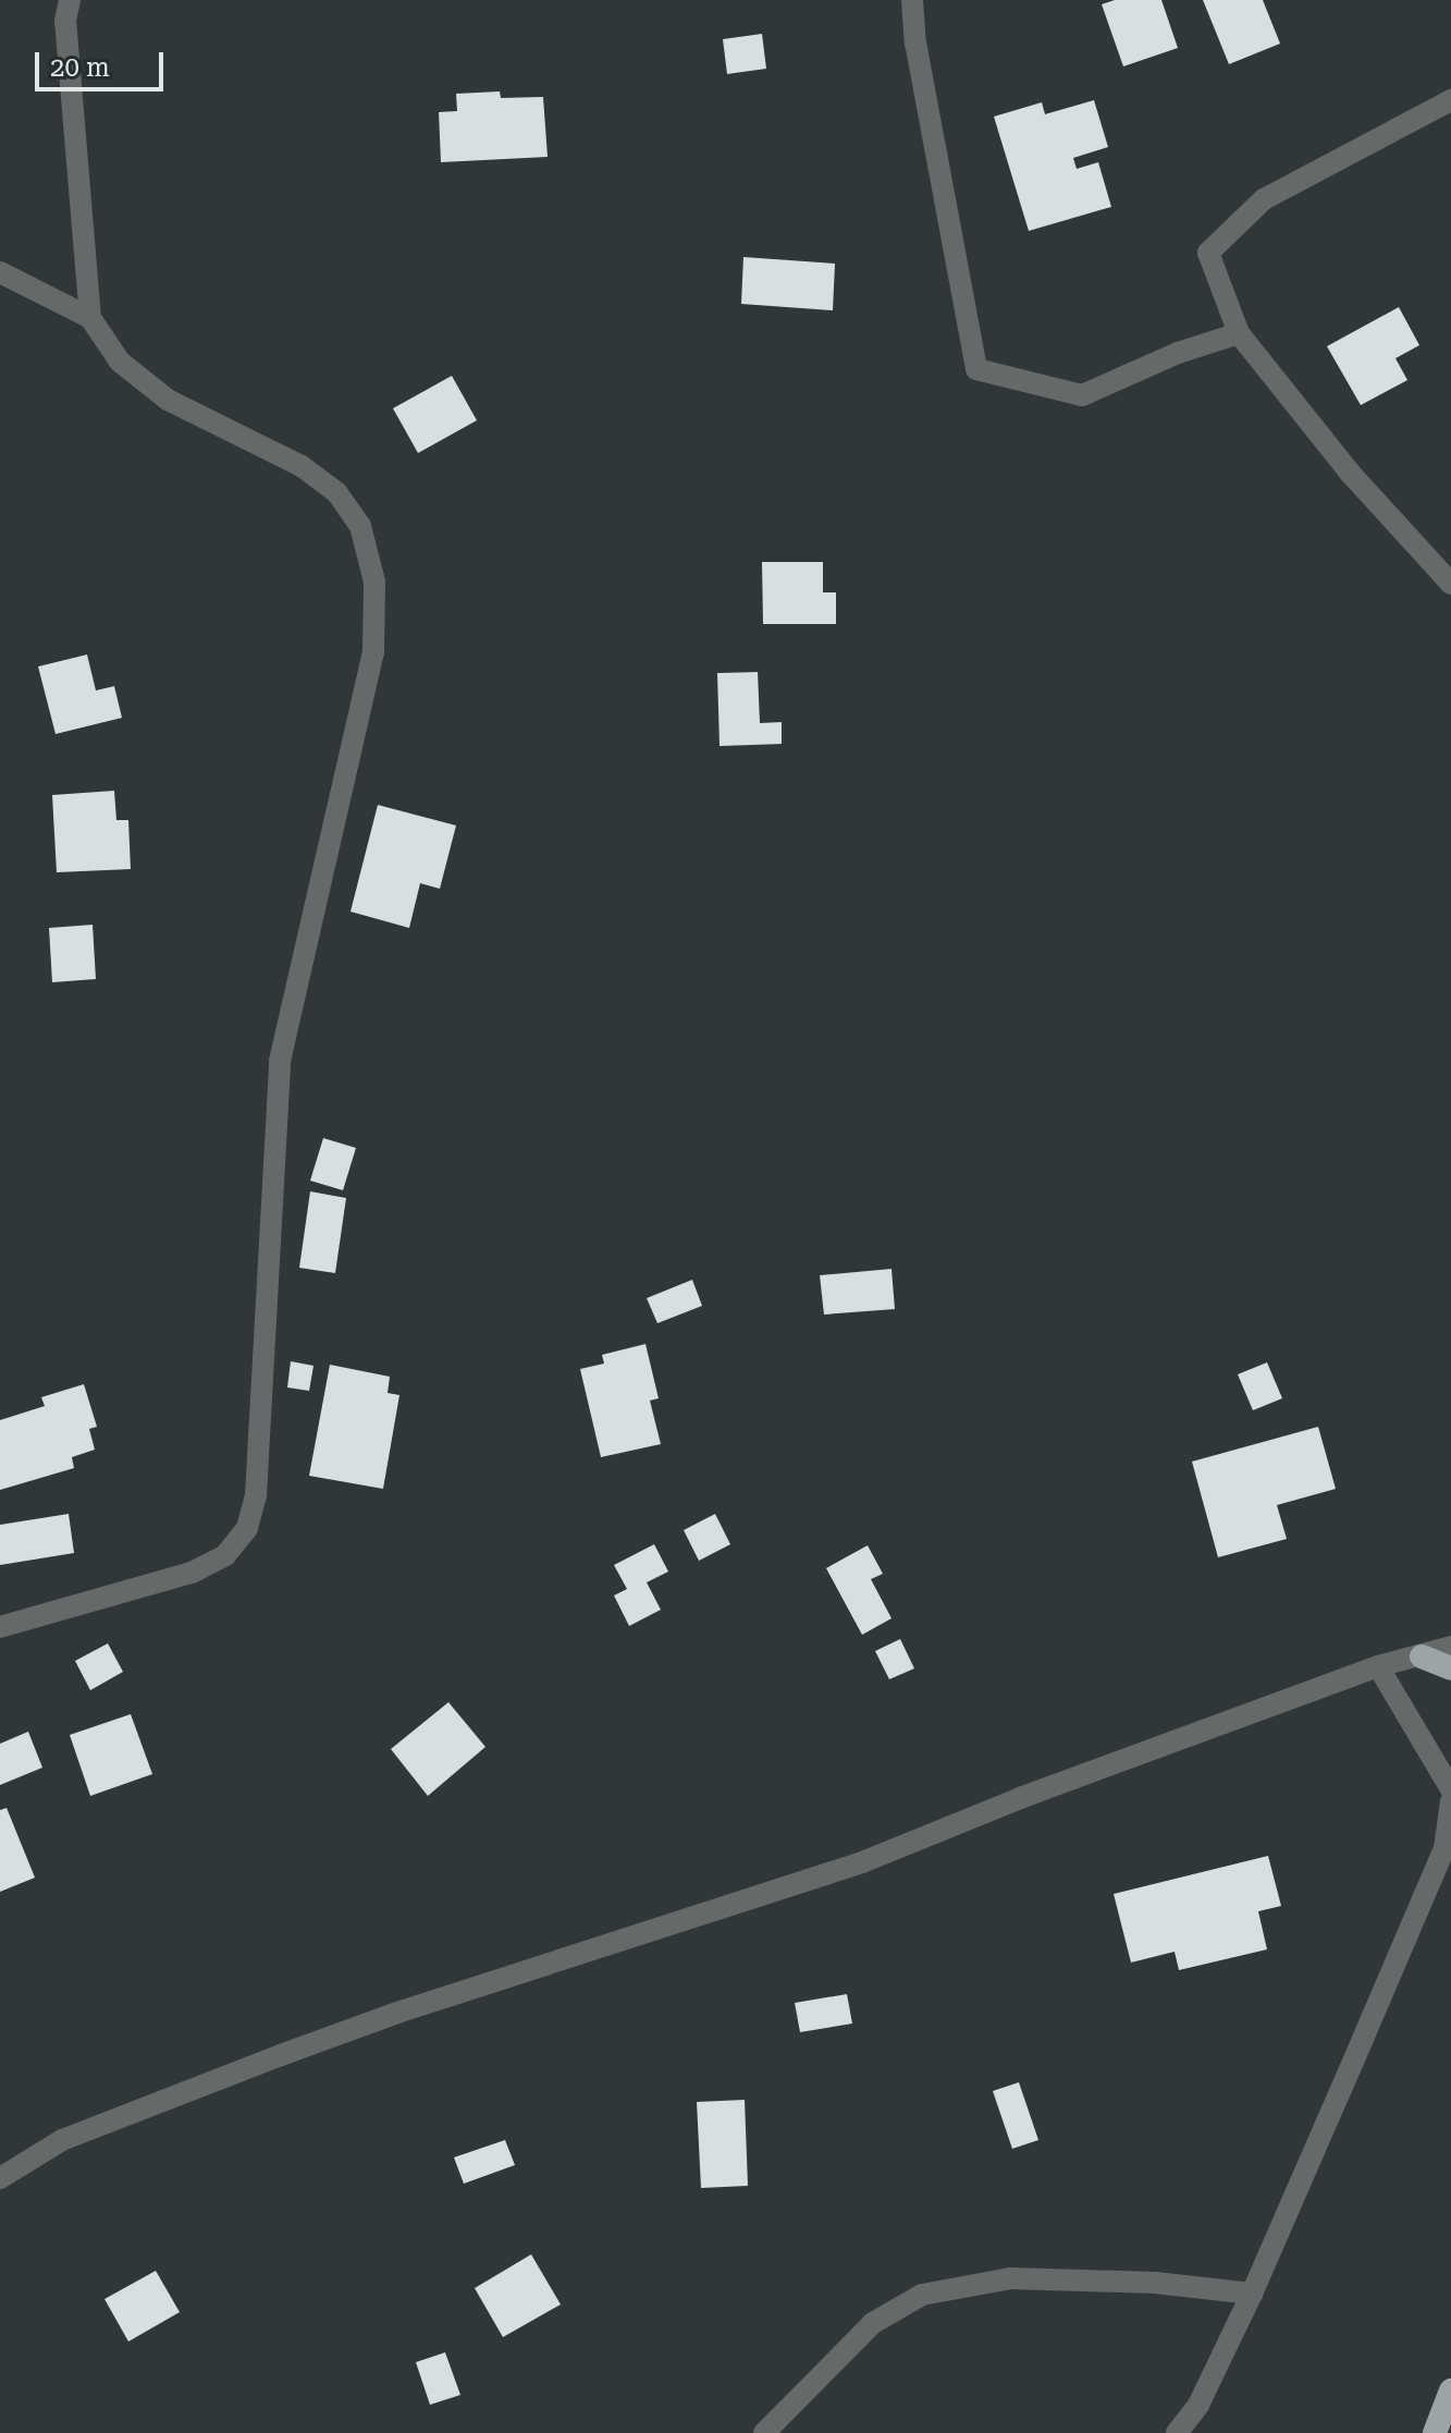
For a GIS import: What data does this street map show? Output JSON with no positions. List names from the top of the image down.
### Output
{
  "scale_bar": "20 m"
}
